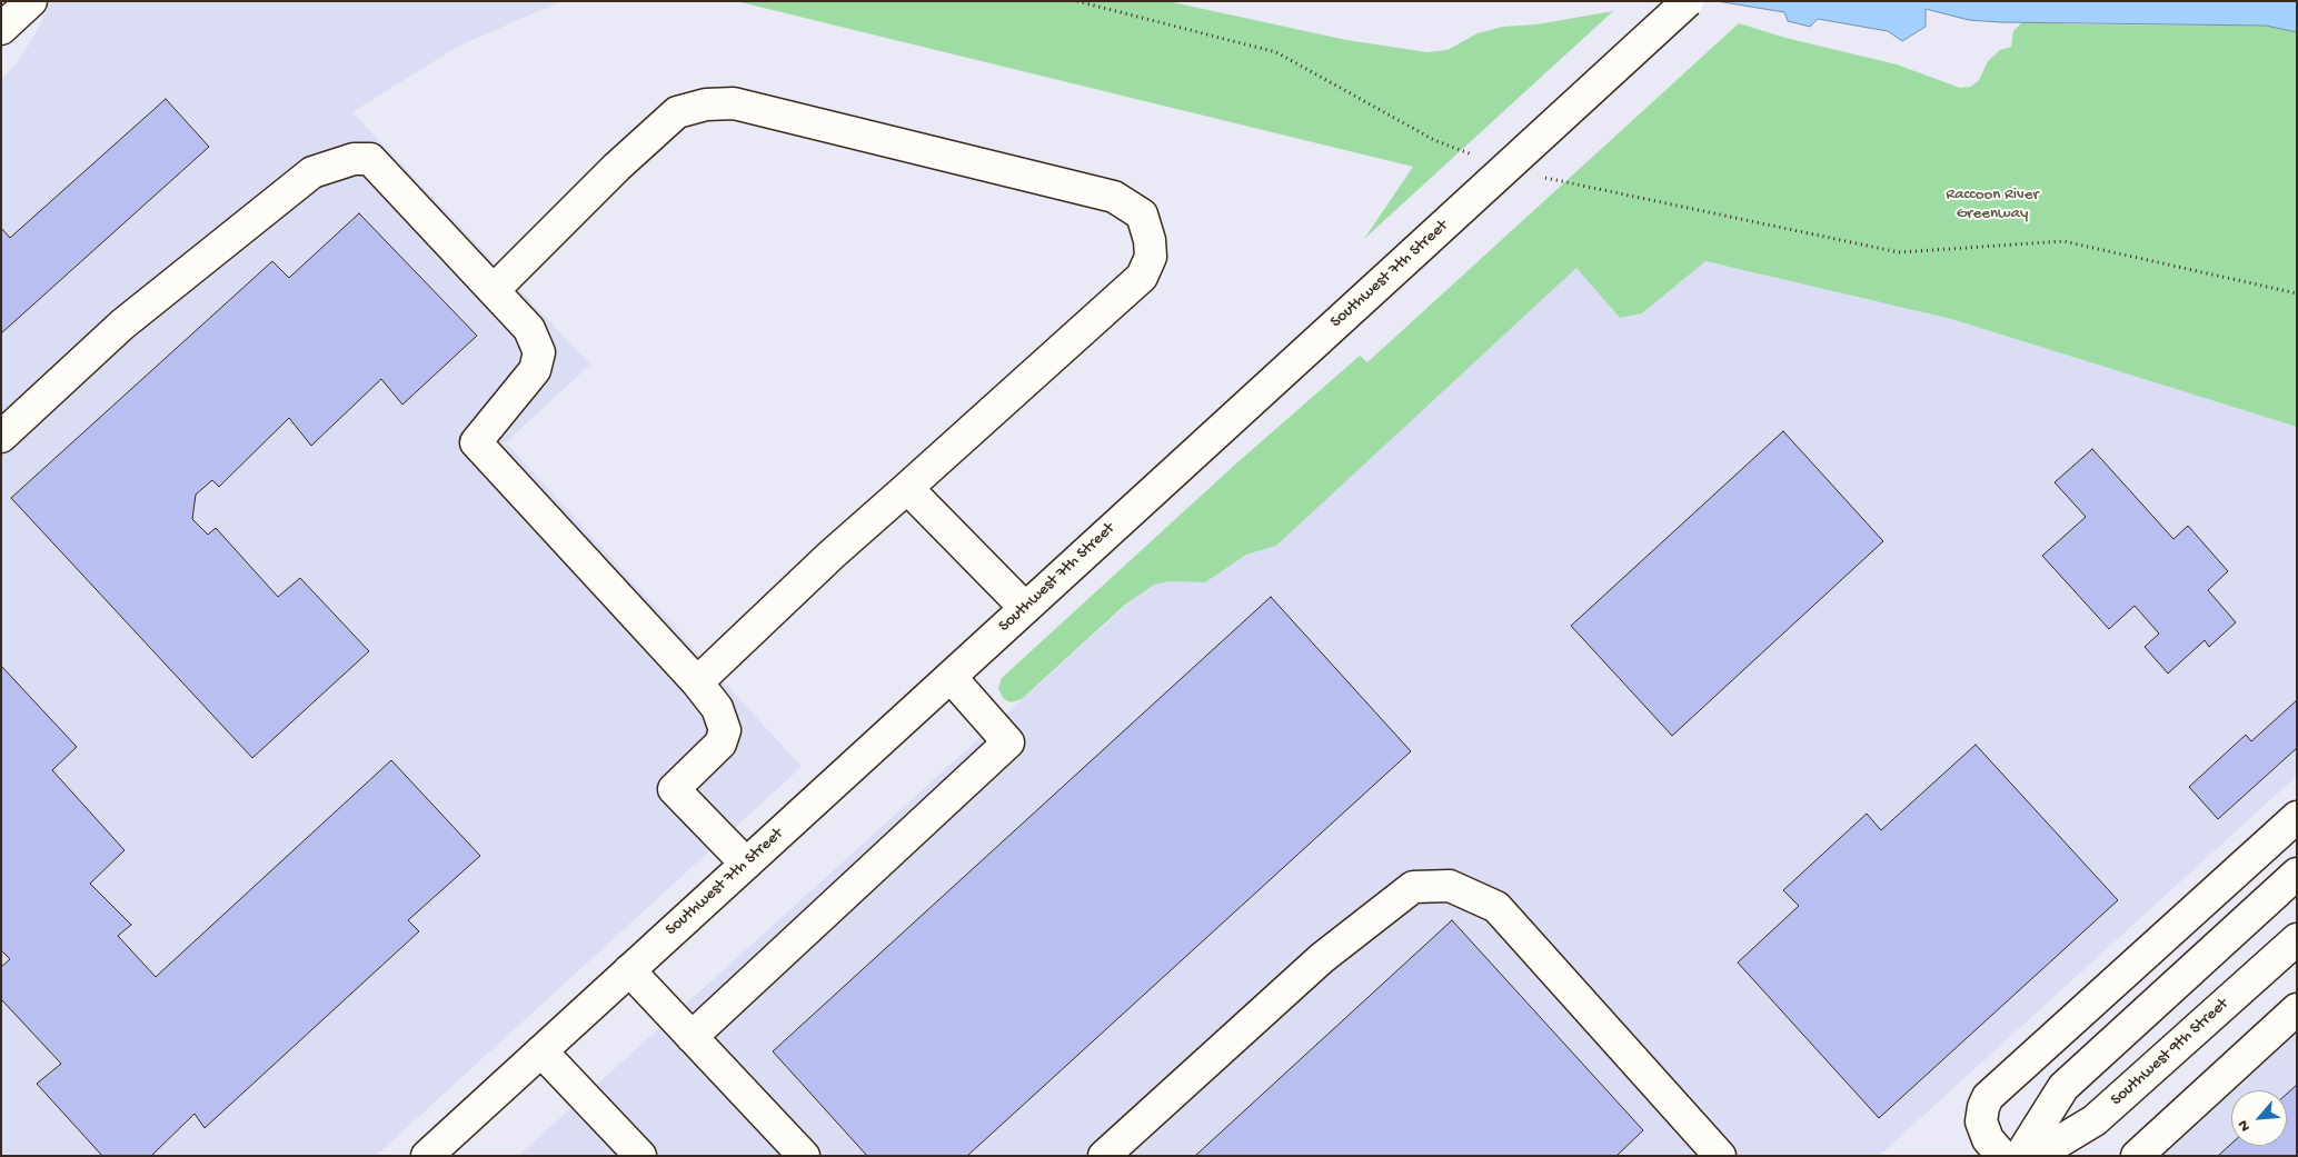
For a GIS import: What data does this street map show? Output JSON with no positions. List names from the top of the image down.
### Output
{
  "streets": {
    "main road": ["Southwest 7th Street", "Southwest 9th Street"]
  },
  "parks": ["Raccoon River Greenway"],
  "north": "bottom left"
}
